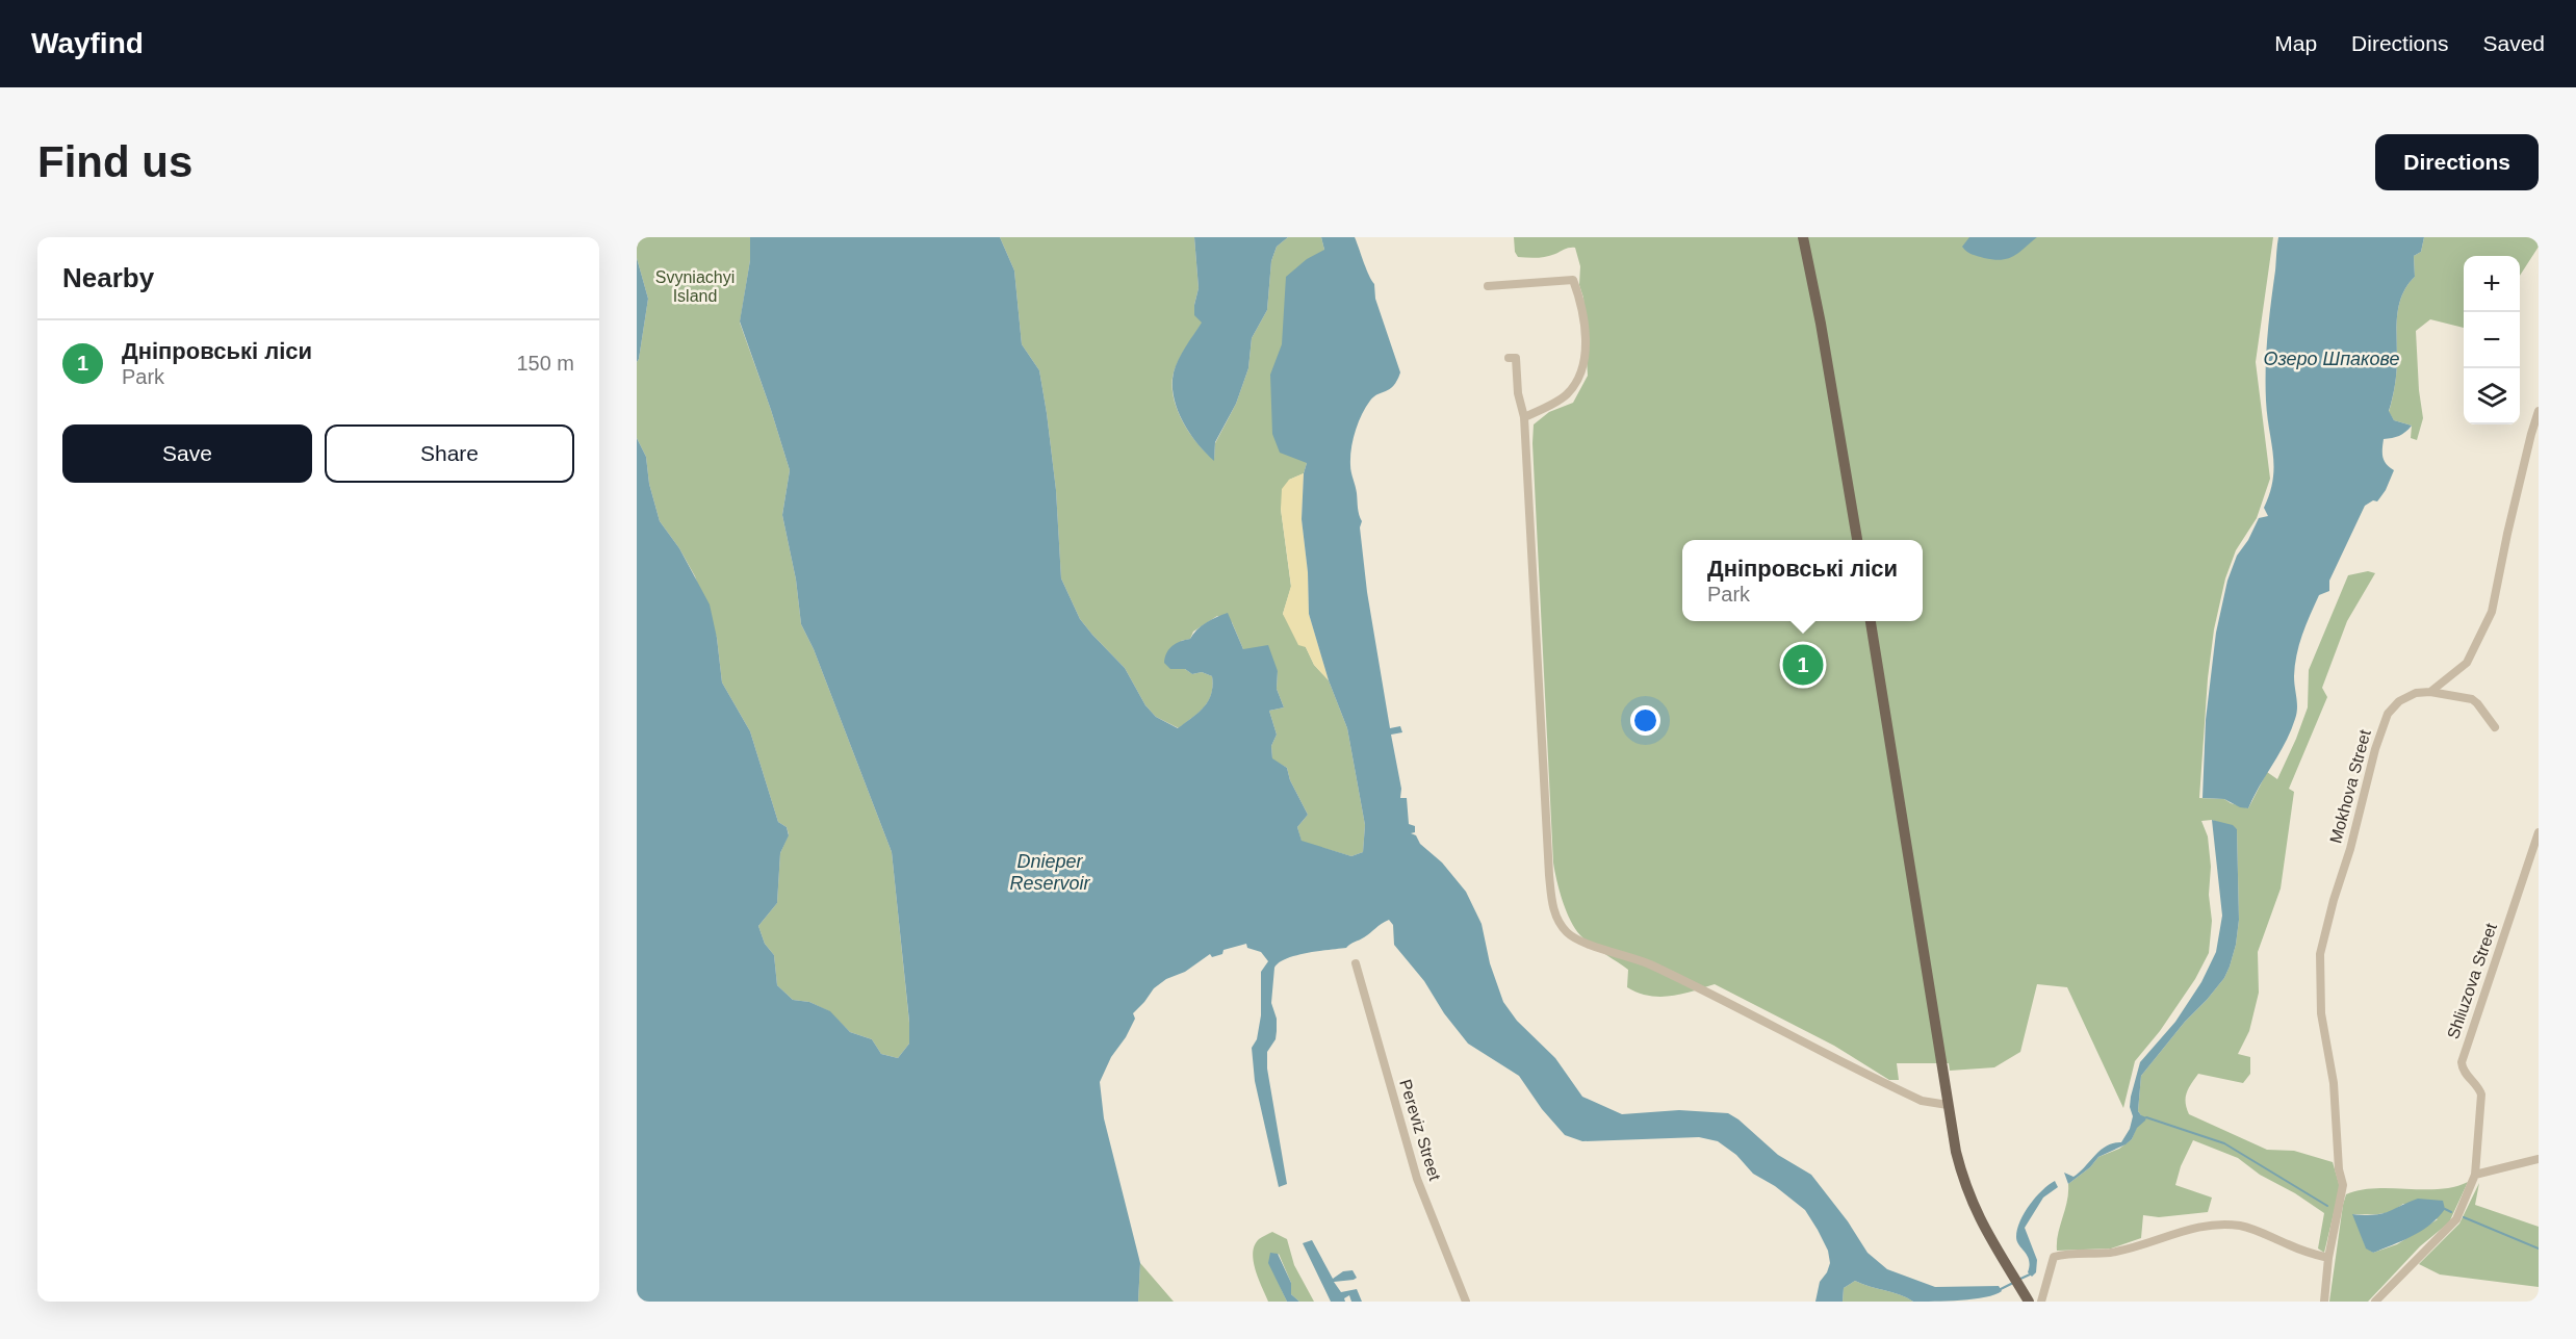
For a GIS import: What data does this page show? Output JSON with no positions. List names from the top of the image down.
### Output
{
  "streets": {
    "street": ["Mokhova Street", "Shliuzova Street", "Pereviz Street"]
  },
  "water": ["Озеро Шпакове", "Dnieper Reservoir"],
  "parks": ["Svyniachyi Island"],
  "page": {
    "header": "Wayfind",
    "nav": ["Map", "Directions", "Saved"],
    "buttons": [
      "Directions",
      ["Save", "Share"]
    ],
    "title": "Find us",
    "heading": "Nearby",
    "map_buttons": ["+", "−"],
    "list": [
      {
        "mark": "1",
        "name": "Дніпровські ліси",
        "note": "Park",
        "value": "150 m"
      }
    ],
    "popup": ["Дніпровські ліси", "Park"],
    "pins": "1"
  }
}
